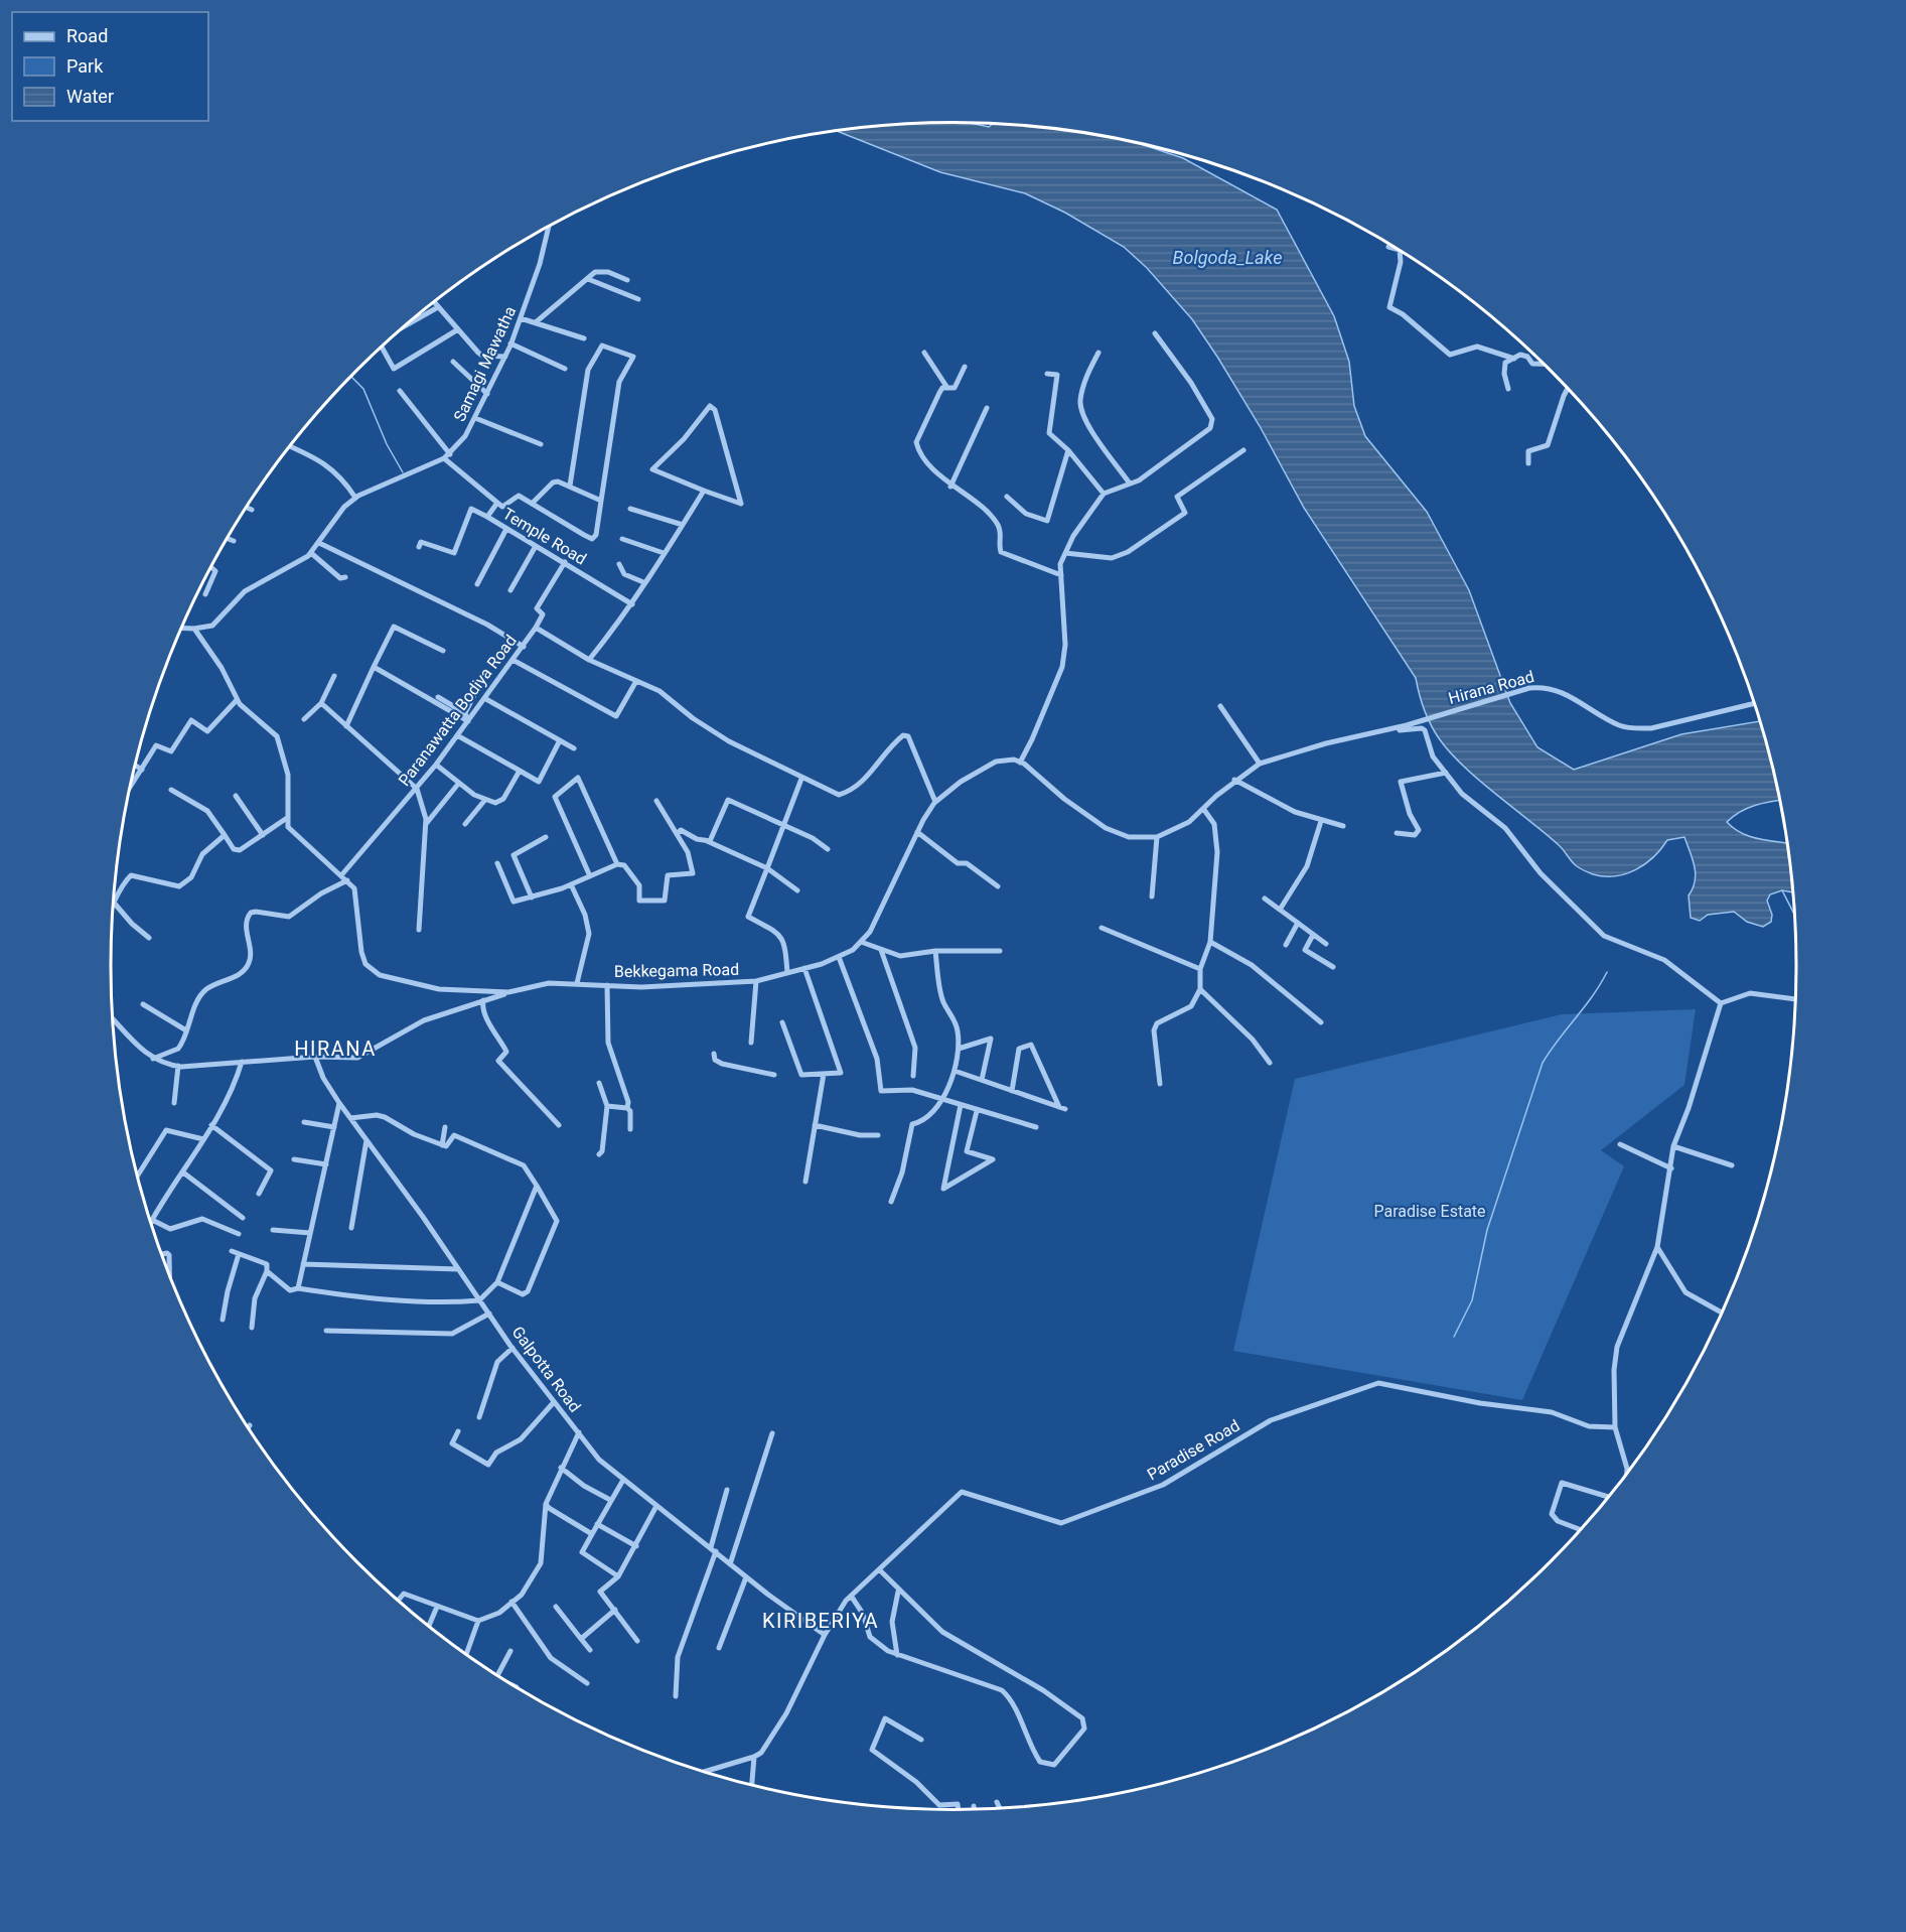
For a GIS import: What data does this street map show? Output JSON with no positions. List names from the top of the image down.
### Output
{
  "streets": {
    "street": [
      "Samagi Mawatha",
      "Temple Road",
      "Hirana Road",
      "Paranawatta Bodiya Road",
      "Bekkegama Road",
      "Galpotta Road",
      "Paradise Road"
    ]
  },
  "crossings": [
    ["Samagi Mawatha", "Temple Road"],
    ["Paranawatta Bodiya Road", "Bekkegama Road"],
    ["Galpotta Road", "Paradise Road"]
  ],
  "districts": ["HIRANA", "KIRIBERIYA"],
  "water": ["Bolgoda_Lake"],
  "parks": ["Paradise Estate"],
  "legend": ["Road", "Park", "Water"]
}
